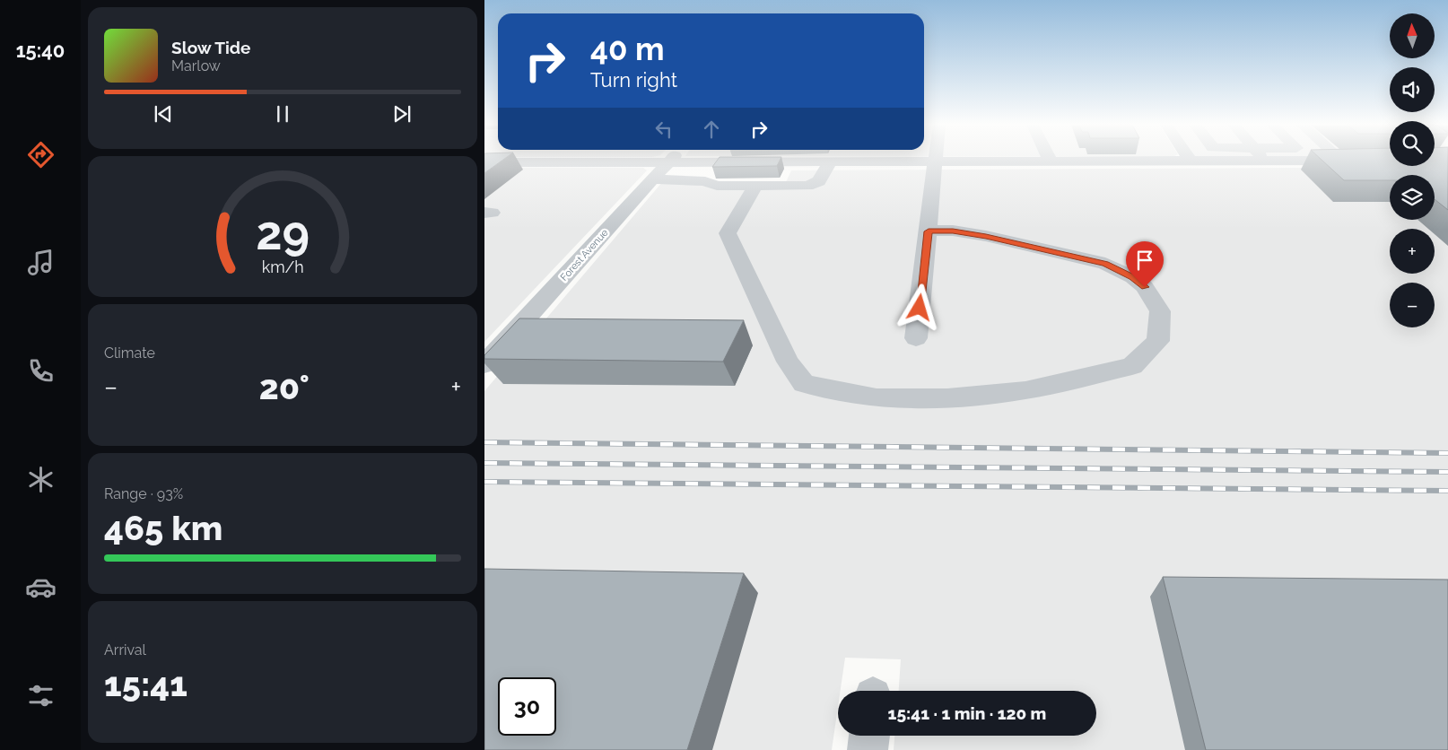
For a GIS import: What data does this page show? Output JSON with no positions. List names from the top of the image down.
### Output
{
  "streets": {
    "street": ["Forest Avenue"]
  },
  "north": "top",
  "page": {
    "tabs": "15:40",
    "map_buttons": ["+", "−"],
    "turn": ["40 m", "Turn right"],
    "song": ["Slow Tide", "Marlow"],
    "tile": [
      "Climate",
      ["Range · 93%", "465 km"],
      ["Arrival", "15:41"]
    ],
    "heat": ["−", "20°", "+"],
    "limit": "30",
    "trip": "15:41 · 1 min · 120 m",
    "gauge": ["29", "km/h"]
  }
}
